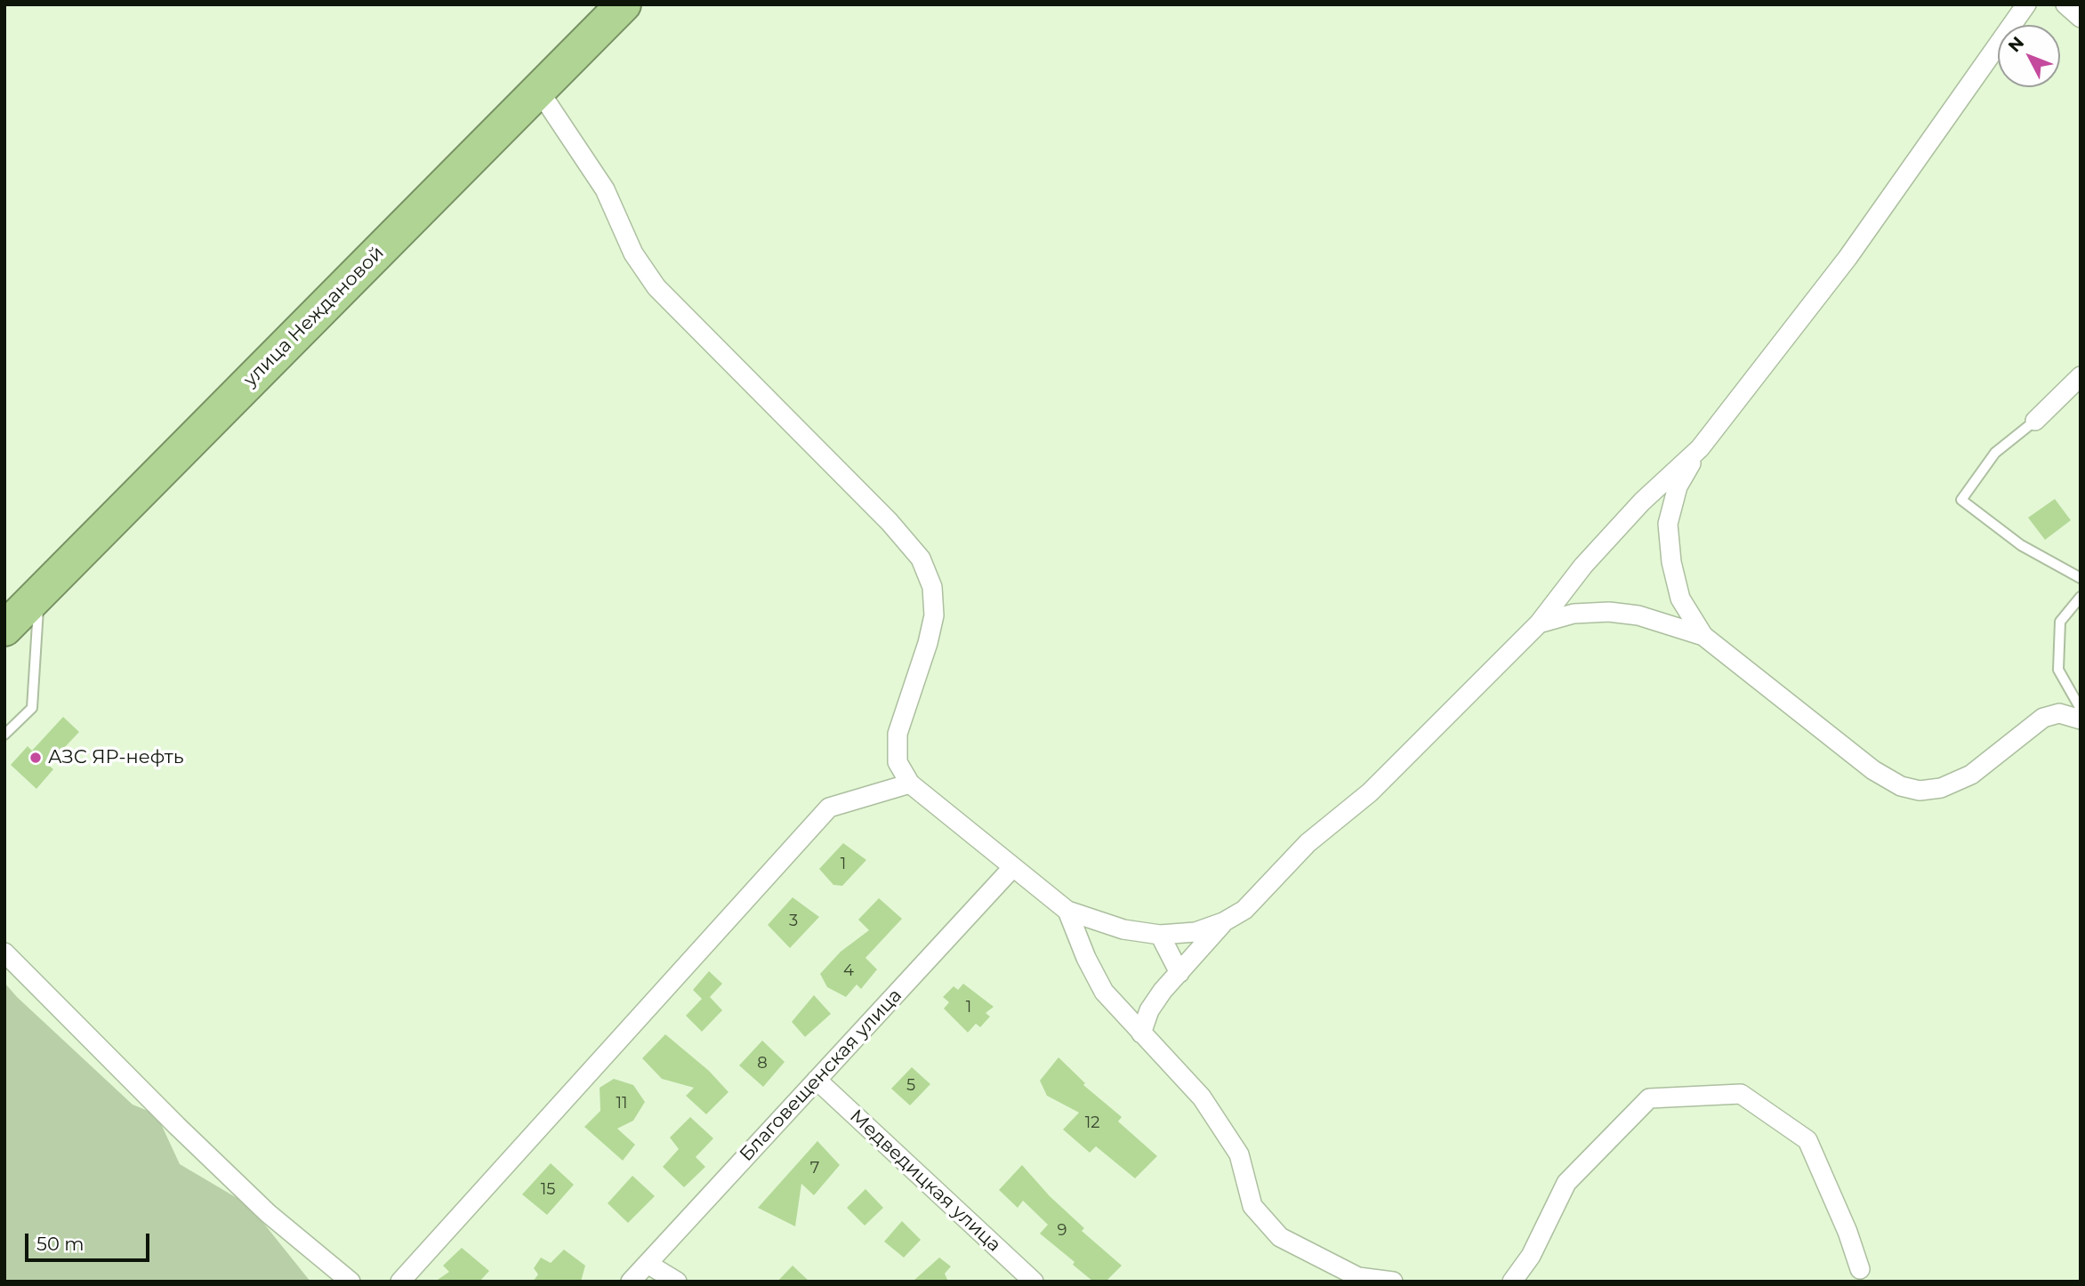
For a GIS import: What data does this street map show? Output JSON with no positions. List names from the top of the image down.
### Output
{
  "streets": {
    "highway": ["улица Неждановой"],
    "street": ["Благовещенская улица", "Медведицкая улица"]
  },
  "crossings": [
    ["Благовещенская улица", "Медведицкая улица"]
  ],
  "places": ["АЗС ЯР-нефть"],
  "house_numbers": [
    "1",
    "3",
    "4",
    "1",
    "8",
    "5",
    "11",
    "12",
    "7",
    "15",
    "9"
  ],
  "scale_bar": "50 m",
  "north": "top left"
}
